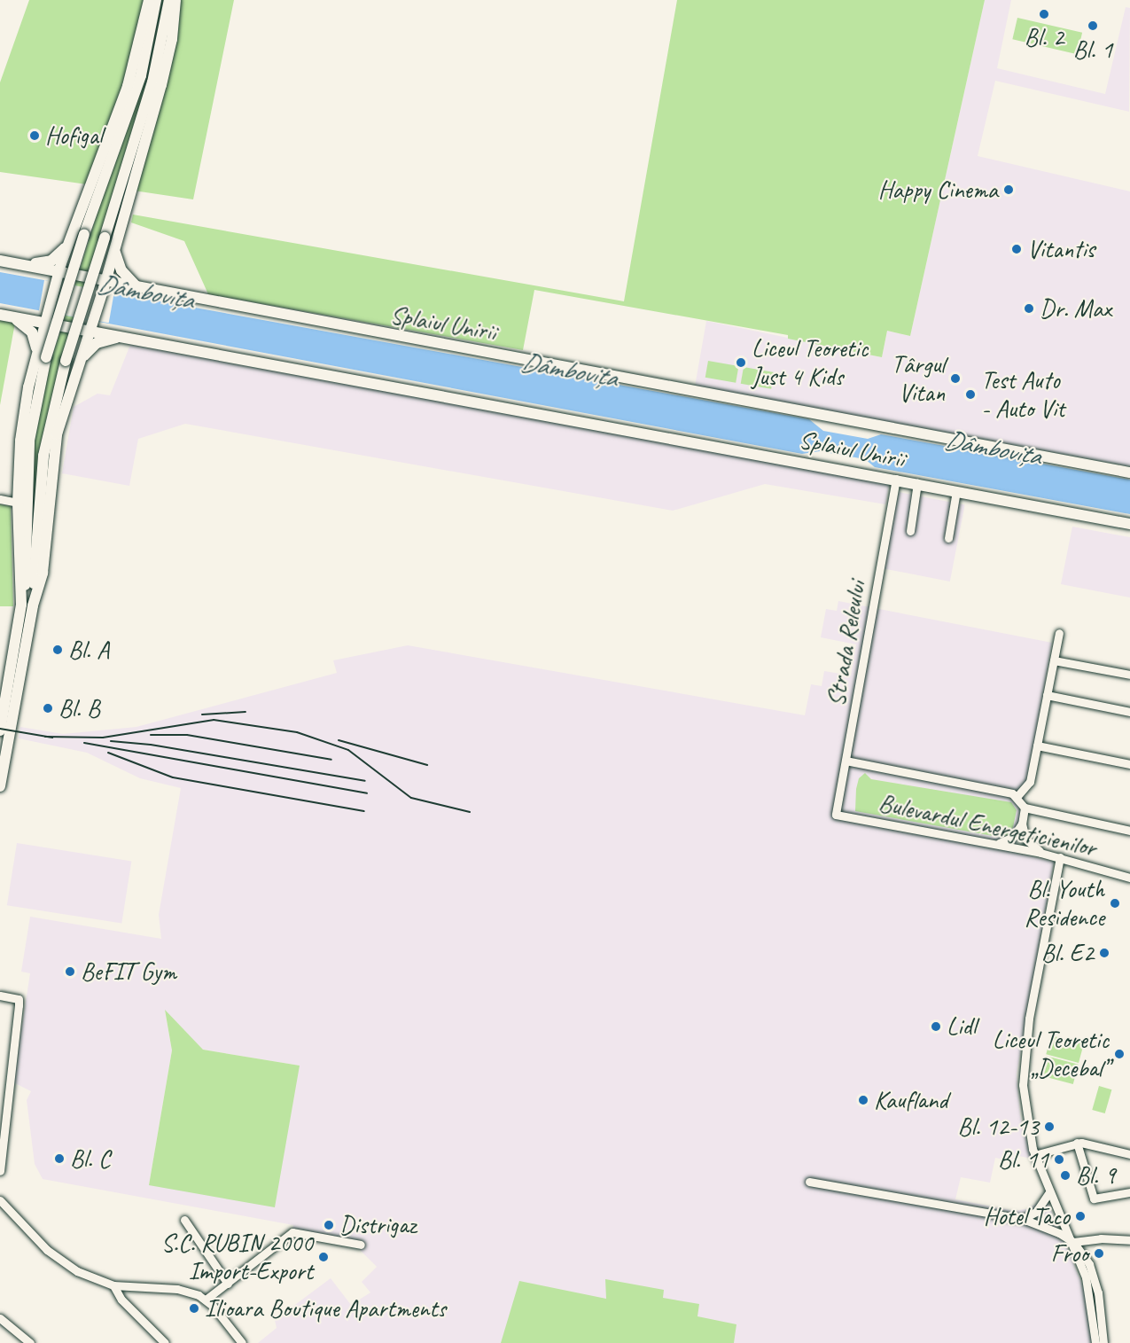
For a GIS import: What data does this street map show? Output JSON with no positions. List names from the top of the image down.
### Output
{
  "streets": {
    "main road": ["Splaiul Unirii"],
    "street": ["Strada Releului", "Bulevardul Energeticienilor"]
  },
  "crossings": [
    ["Splaiul Unirii", "Strada Releului"],
    ["Strada Releului", "Bulevardul Energeticienilor"]
  ],
  "water": ["Dâmbovița"],
  "places": [
    "Bl. 2",
    "Bl. 1",
    "Hofigal",
    "Happy Cinema",
    "Vitantis",
    "Dr. Max",
    "Liceul Teoretic Just 4 Kids",
    "Târgul Vitan",
    "Test Auto - Auto Vit",
    "Bl. A",
    "Bl. B",
    "Bl. Youth Residence",
    "Bl. E2",
    "BeFIT Gym",
    "Lidl",
    "Liceul Teoretic „Decebal”",
    "Kaufland",
    "Bl. 12-13",
    "Bl. C",
    "Bl. 11",
    "Bl. 9",
    "Hotel Taco",
    "Distrigaz",
    "Froo",
    "S.C. RUBIN 2000 Import-Export",
    "Ilioara Boutique Apartments"
  ]
}
